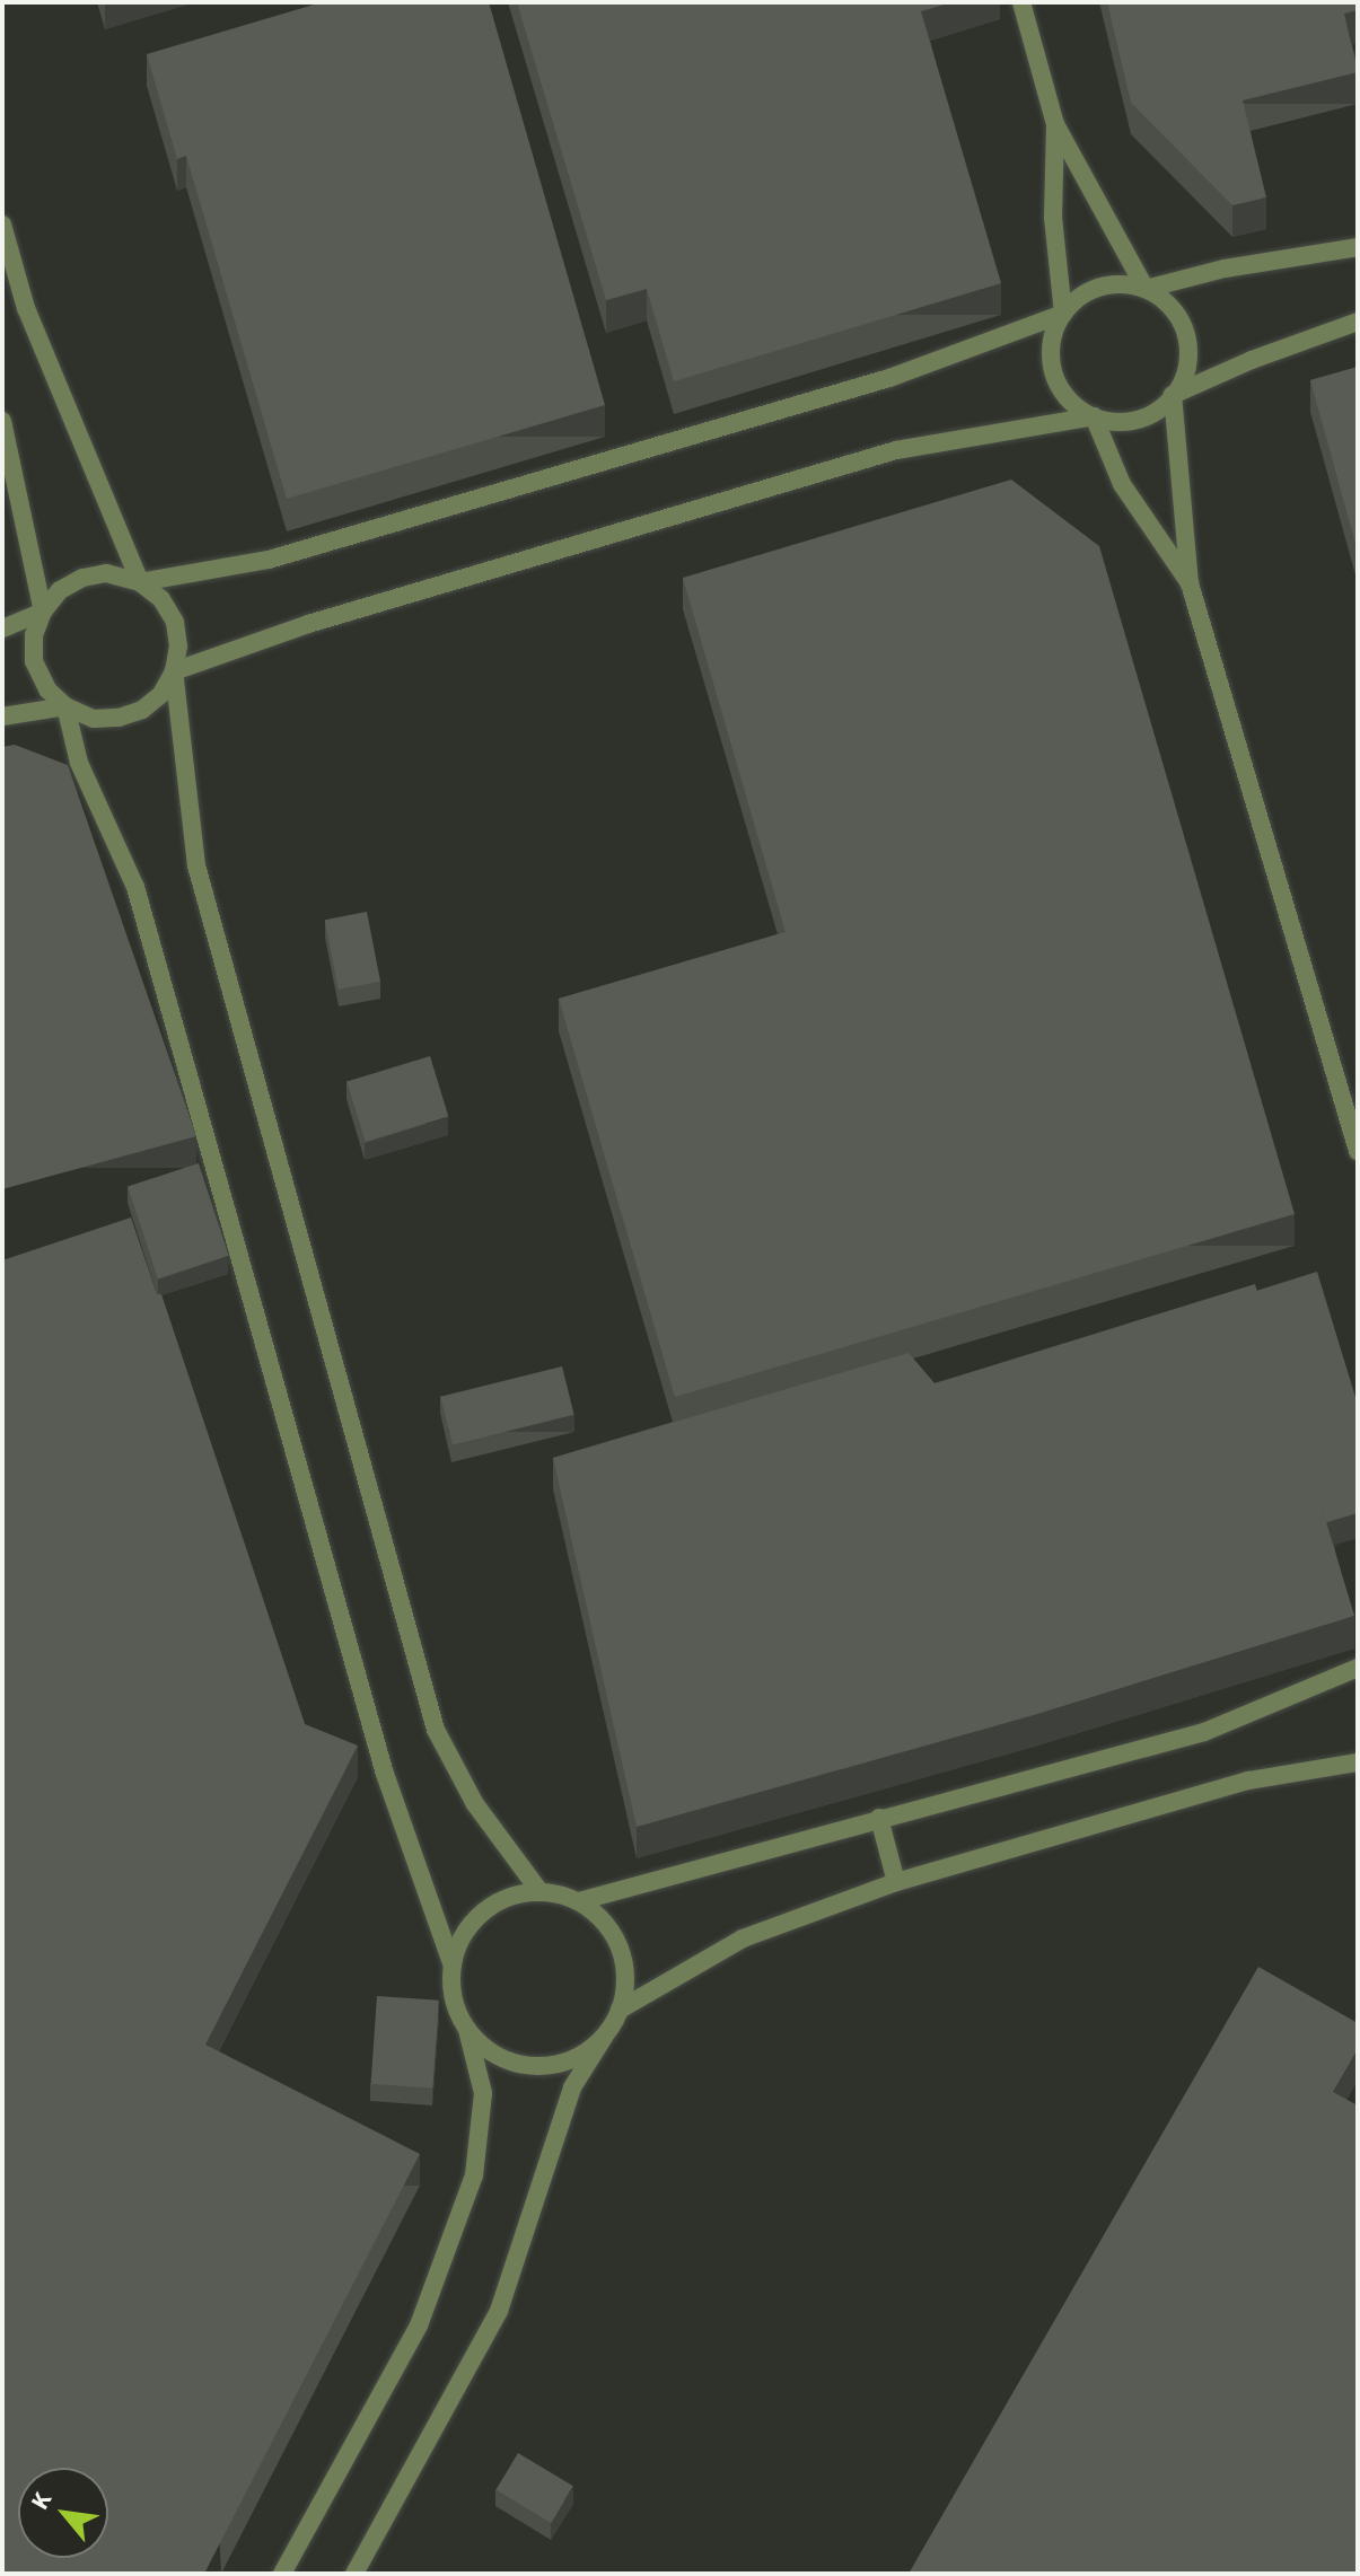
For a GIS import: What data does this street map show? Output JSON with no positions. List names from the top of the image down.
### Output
{
  "north": "top left"
}
